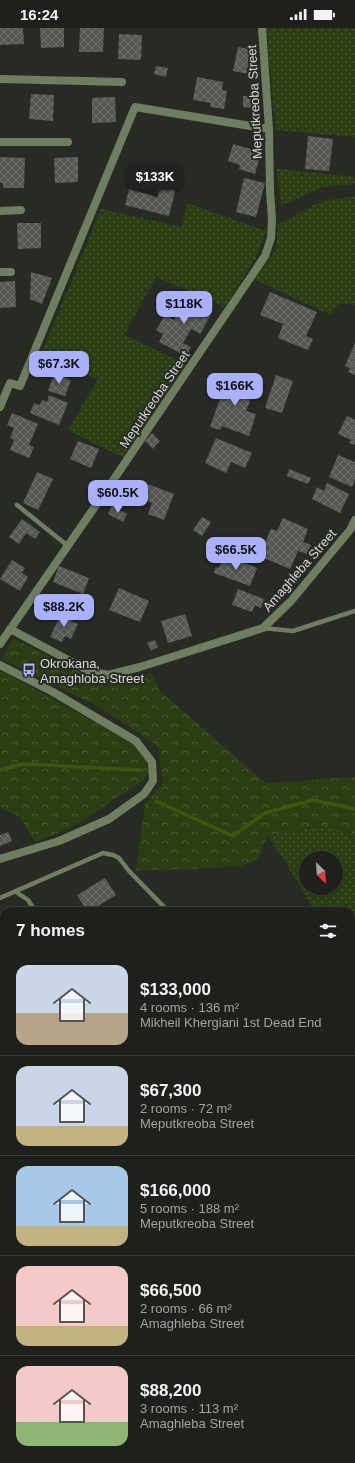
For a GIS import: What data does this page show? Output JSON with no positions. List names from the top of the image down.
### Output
{
  "streets": {
    "street": ["Meputkreoba Street", "Amaghleba Street"]
  },
  "crossings": [
    ["Meputkreoba Street", "Amaghleba Street"]
  ],
  "places": {
    "bus stop": ["Okrokana, Amaghloba Street"]
  },
  "north": "bottom right",
  "page": {
    "status": "16:24",
    "price": [
      "$133K",
      "$118K",
      "$67.3K",
      "$166K",
      "$60.5K",
      "$66.5K",
      "$88.2K"
    ],
    "heading": "7 homes",
    "list": [
      {
        "name": "$133,000",
        "note": "4 rooms · 136 m² · Mikheil Khergiani 1st Dead End"
      },
      {
        "name": "$67,300",
        "note": "2 rooms · 72 m² · Meputkreoba Street"
      },
      {
        "name": "$166,000",
        "note": "5 rooms · 188 m² · Meputkreoba Street"
      },
      {
        "name": "$66,500",
        "note": "2 rooms · 66 m² · Amaghleba Street"
      },
      {
        "name": "$88,200",
        "note": "3 rooms · 113 m² · Amaghleba Street"
      }
    ]
  }
}
